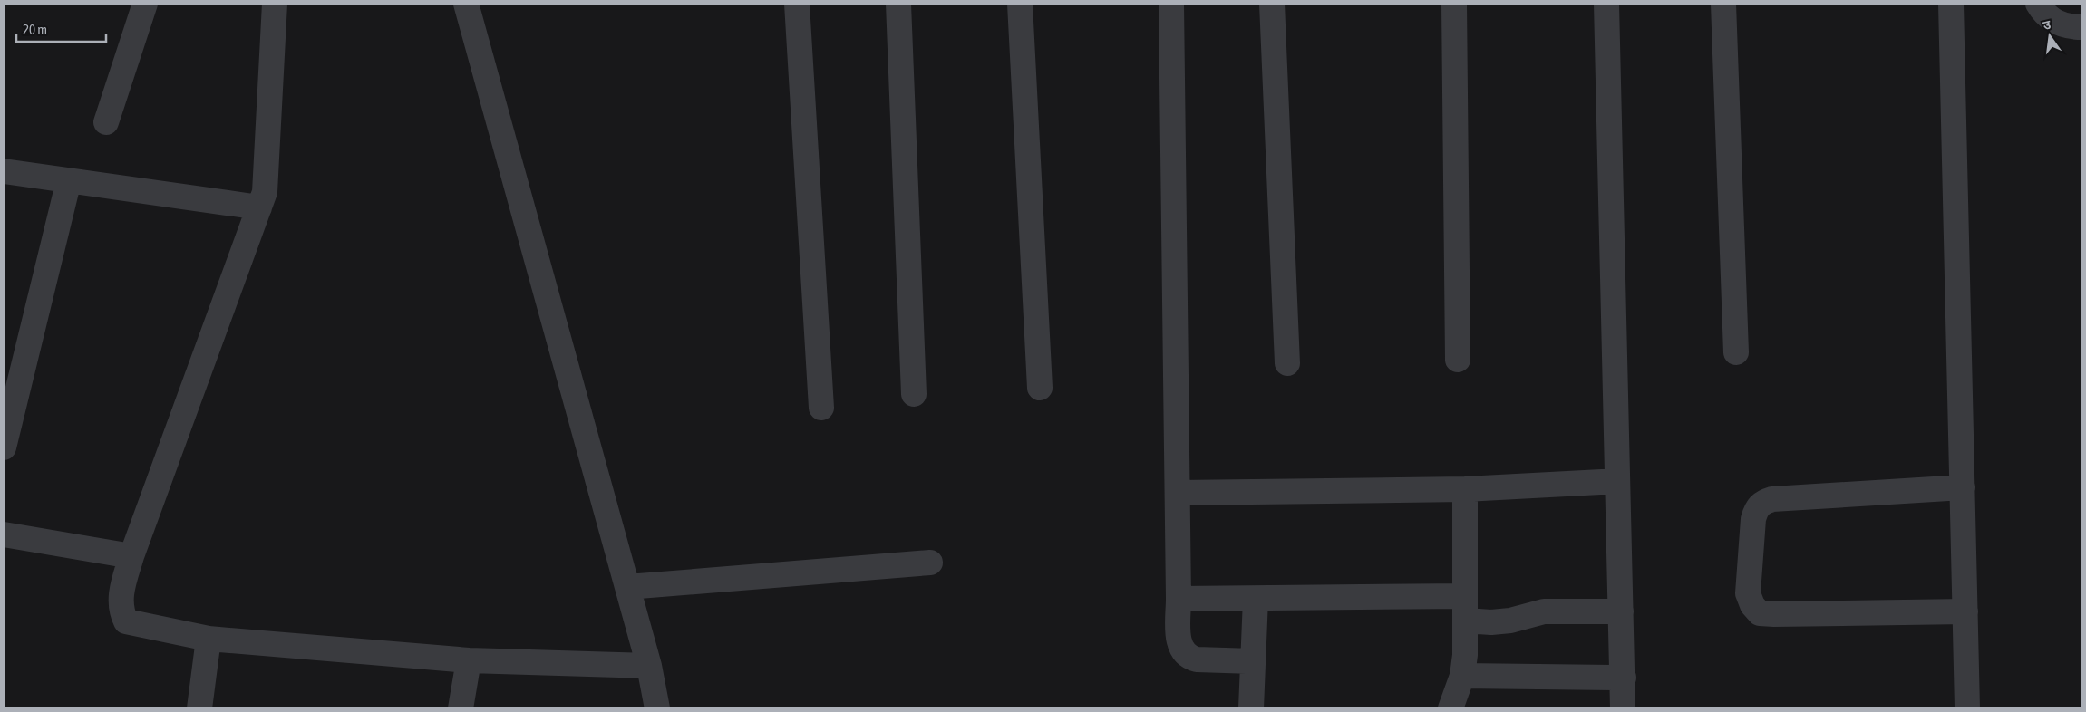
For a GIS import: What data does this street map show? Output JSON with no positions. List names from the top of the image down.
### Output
{
  "scale_bar": "20 m",
  "north": "top"
}
